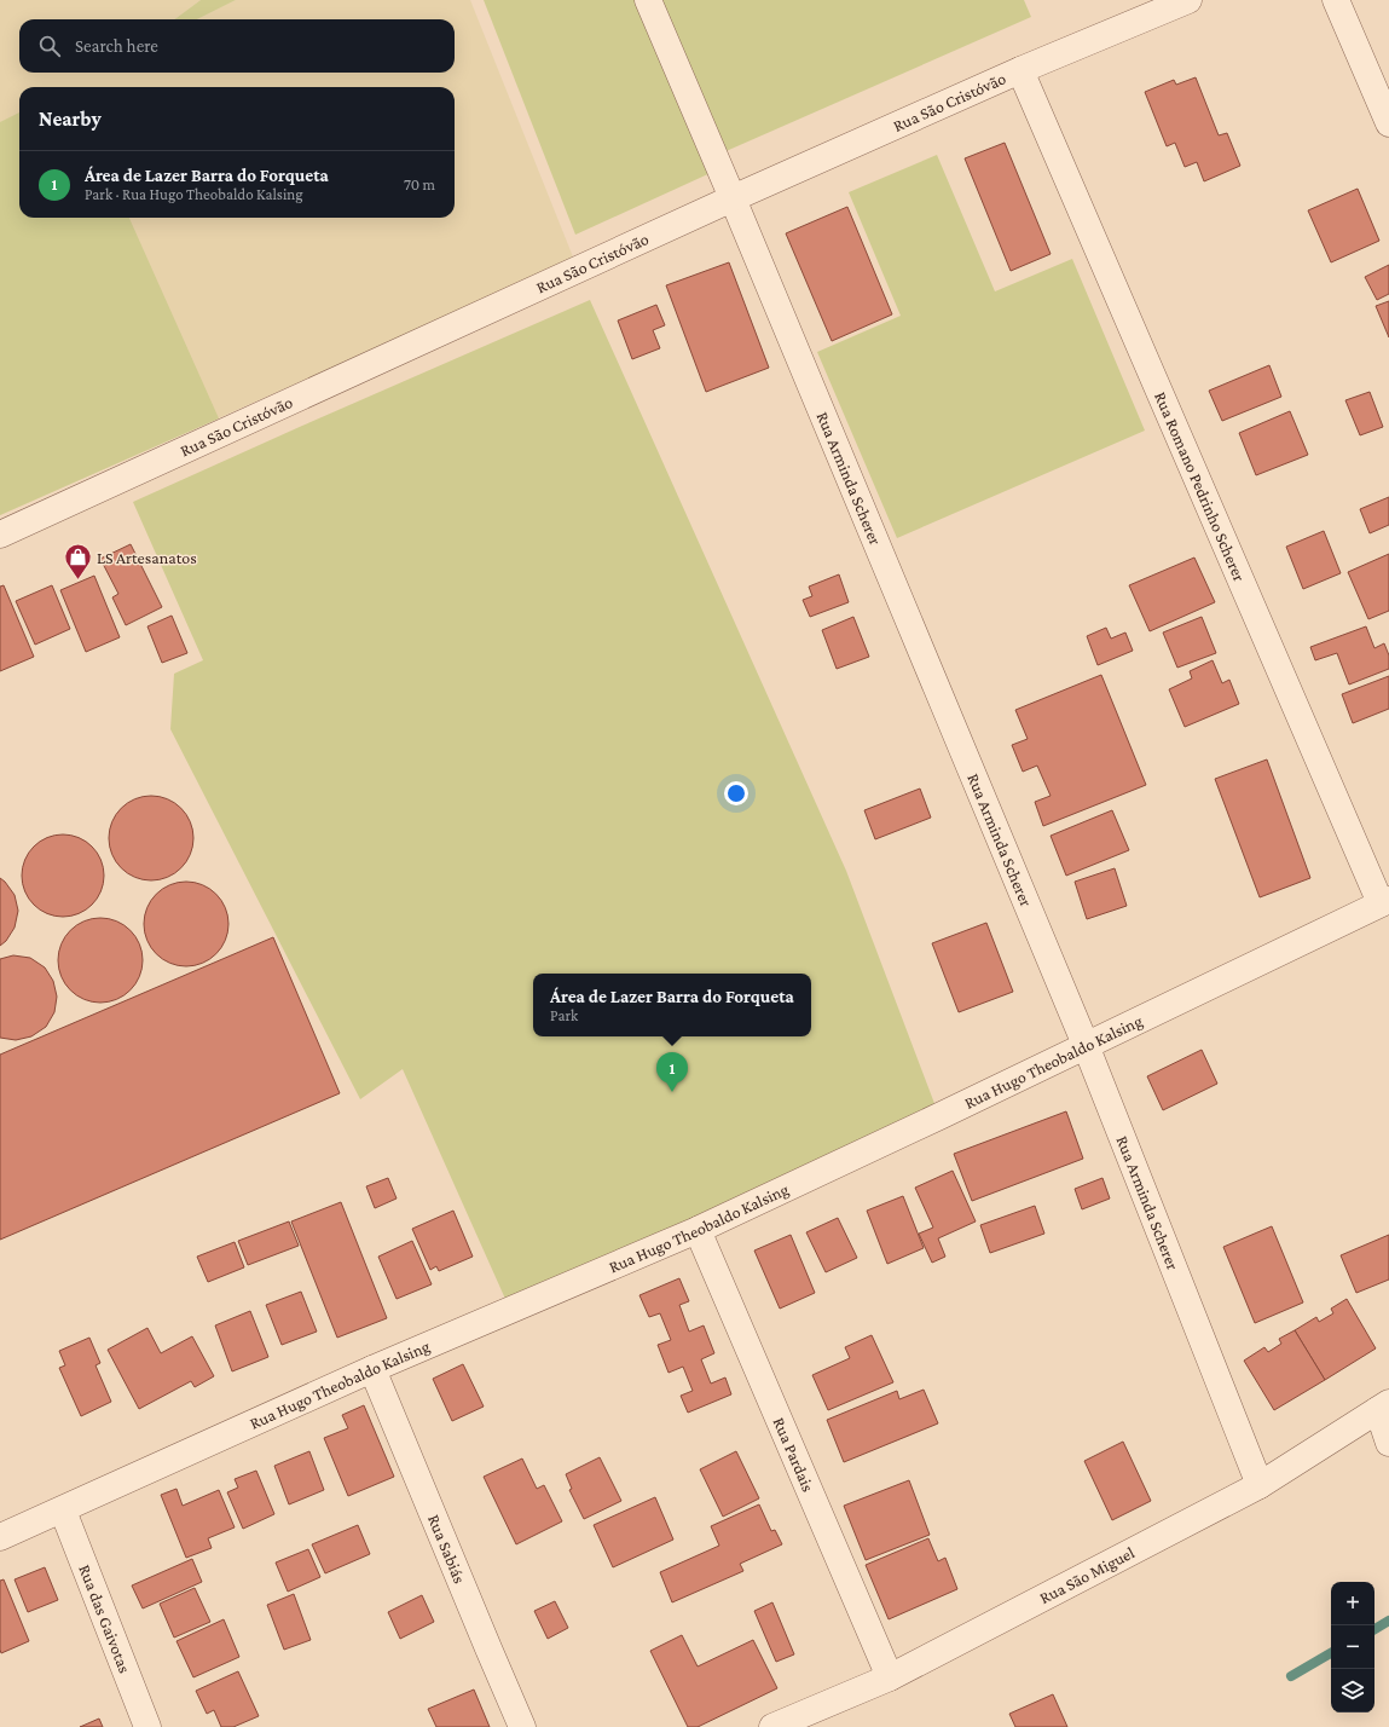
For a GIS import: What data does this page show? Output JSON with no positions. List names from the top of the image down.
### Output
{
  "streets": {
    "street": [
      "Rua São Cristóvão",
      "Rua Arminda Scherer",
      "Rua Romano Pedrinho Scherer",
      "Rua Hugo Theobaldo Kalsing",
      "Rua Pardais",
      "Rua Sabiás",
      "Rua São Miguel",
      "Rua das Gaivotas"
    ]
  },
  "crossings": [
    ["Rua São Cristóvão", "Rua Arminda Scherer"],
    ["Rua São Cristóvão", "Rua Romano Pedrinho Scherer"],
    ["Rua Arminda Scherer", "Rua Hugo Theobaldo Kalsing"],
    ["Rua Arminda Scherer", "Rua São Miguel"],
    ["Rua Romano Pedrinho Scherer", "Rua Hugo Theobaldo Kalsing"],
    ["Rua Hugo Theobaldo Kalsing", "Rua Pardais"],
    ["Rua Hugo Theobaldo Kalsing", "Rua Sabiás"],
    ["Rua Hugo Theobaldo Kalsing", "Rua das Gaivotas"],
    ["Rua Pardais", "Rua São Miguel"]
  ],
  "places": {
    "shop": ["LS Artesanatos"]
  },
  "page": {
    "search": "Search here",
    "heading": "Nearby",
    "list": [
      {
        "mark": "1",
        "name": "Área de Lazer Barra do Forqueta",
        "note": "Park · Rua Hugo Theobaldo Kalsing",
        "value": "70 m"
      }
    ],
    "popup": ["Área de Lazer Barra do Forqueta", "Park"],
    "pins": "1",
    "map_buttons": ["+", "−"]
  }
}
